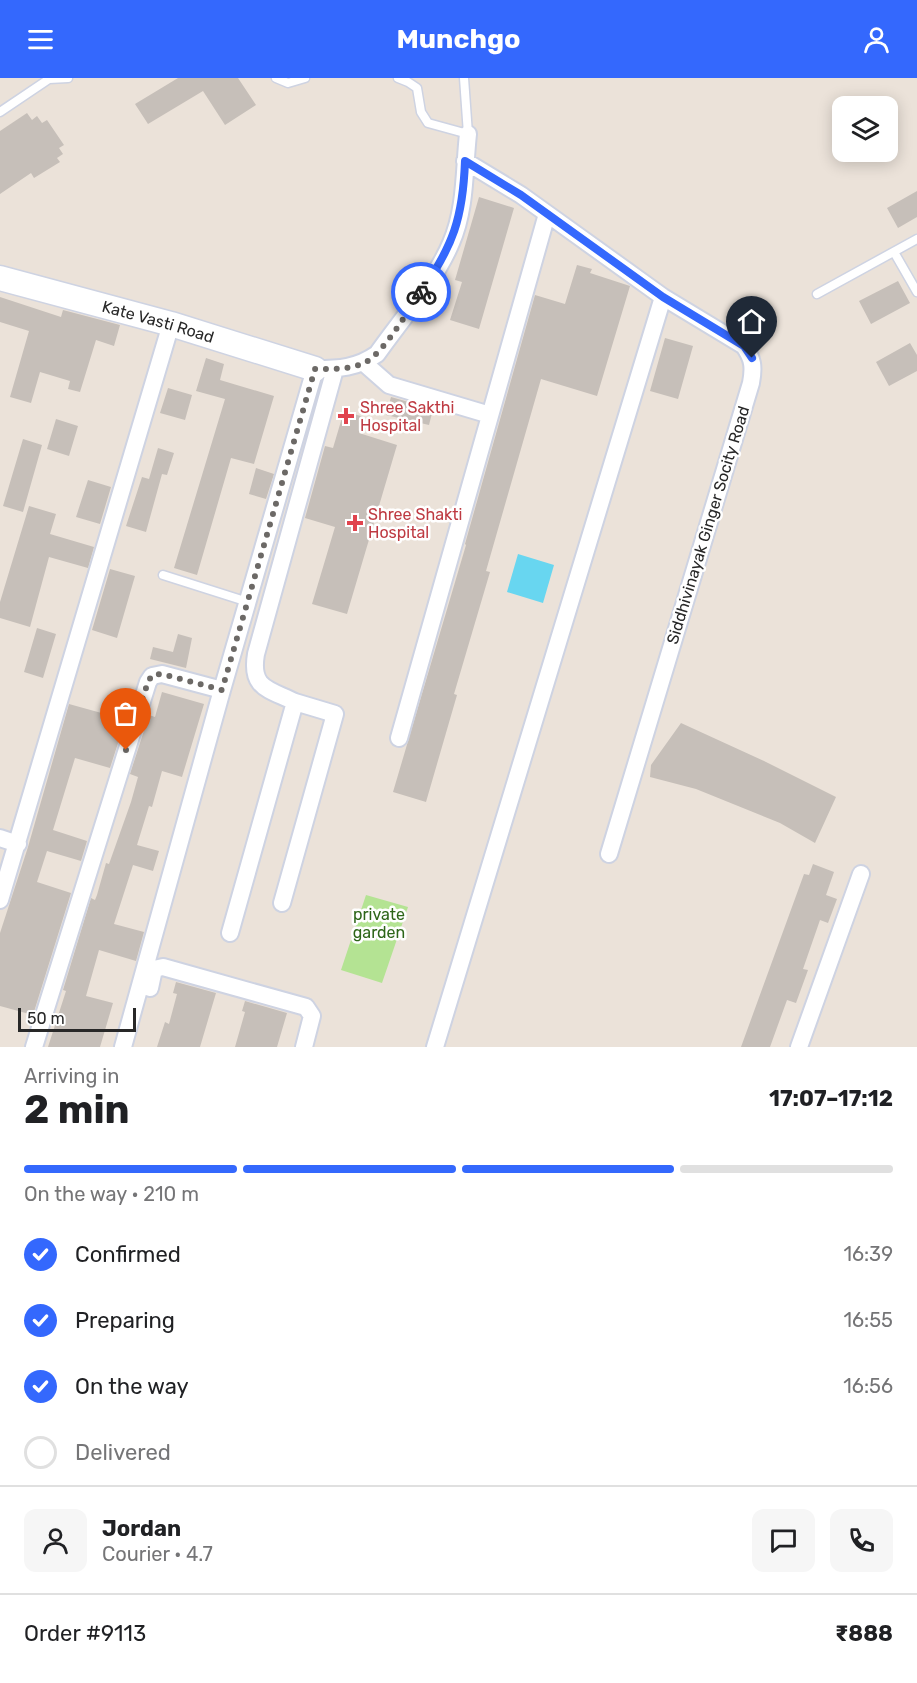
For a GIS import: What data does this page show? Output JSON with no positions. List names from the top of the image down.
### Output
{
  "streets": {
    "street": ["Kate Vasti Road", "Siddhivinayak Ginger Socity Road"]
  },
  "parks": ["private garden"],
  "places": {
    "health": ["Shree Sakthi Hospital", "Shree Shakti Hospital"]
  },
  "scale_bar": "50 m",
  "page": {
    "header": "Munchgo",
    "scale": "50 m",
    "heading": ["2 min", "Arriving in", "17:07–17:12"],
    "panel": [
      "Jordan",
      "Courier · 4.7",
      "Order #9113",
      "₹888"
    ],
    "bar": "On the way · 210 m",
    "list": [
      ["Confirmed", "16:39"],
      ["Preparing", "16:55"],
      ["On the way", "16:56"],
      "Delivered"
    ]
  }
}
